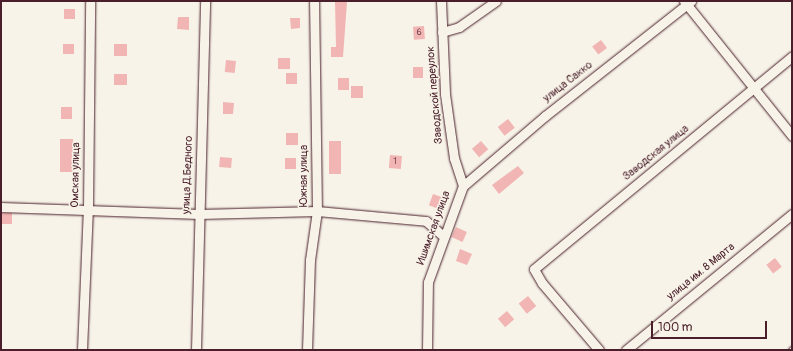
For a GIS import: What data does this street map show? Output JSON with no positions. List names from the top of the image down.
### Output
{
  "streets": {
    "street": [
      "улица Сакко",
      "Заводской переулок",
      "Заводская улица",
      "Омская улица",
      "улица Д.Бедного",
      "Южная улица",
      "Ишимская улица",
      "улица им. 8 Марта"
    ]
  },
  "crossings": [
    ["улица Сакко", "Заводской переулок"],
    ["улица Сакко", "Ишимская улица"],
    ["Заводской переулок", "Ишимская улица"]
  ],
  "house_numbers": ["6", "1"],
  "scale_bar": "100 m"
}
